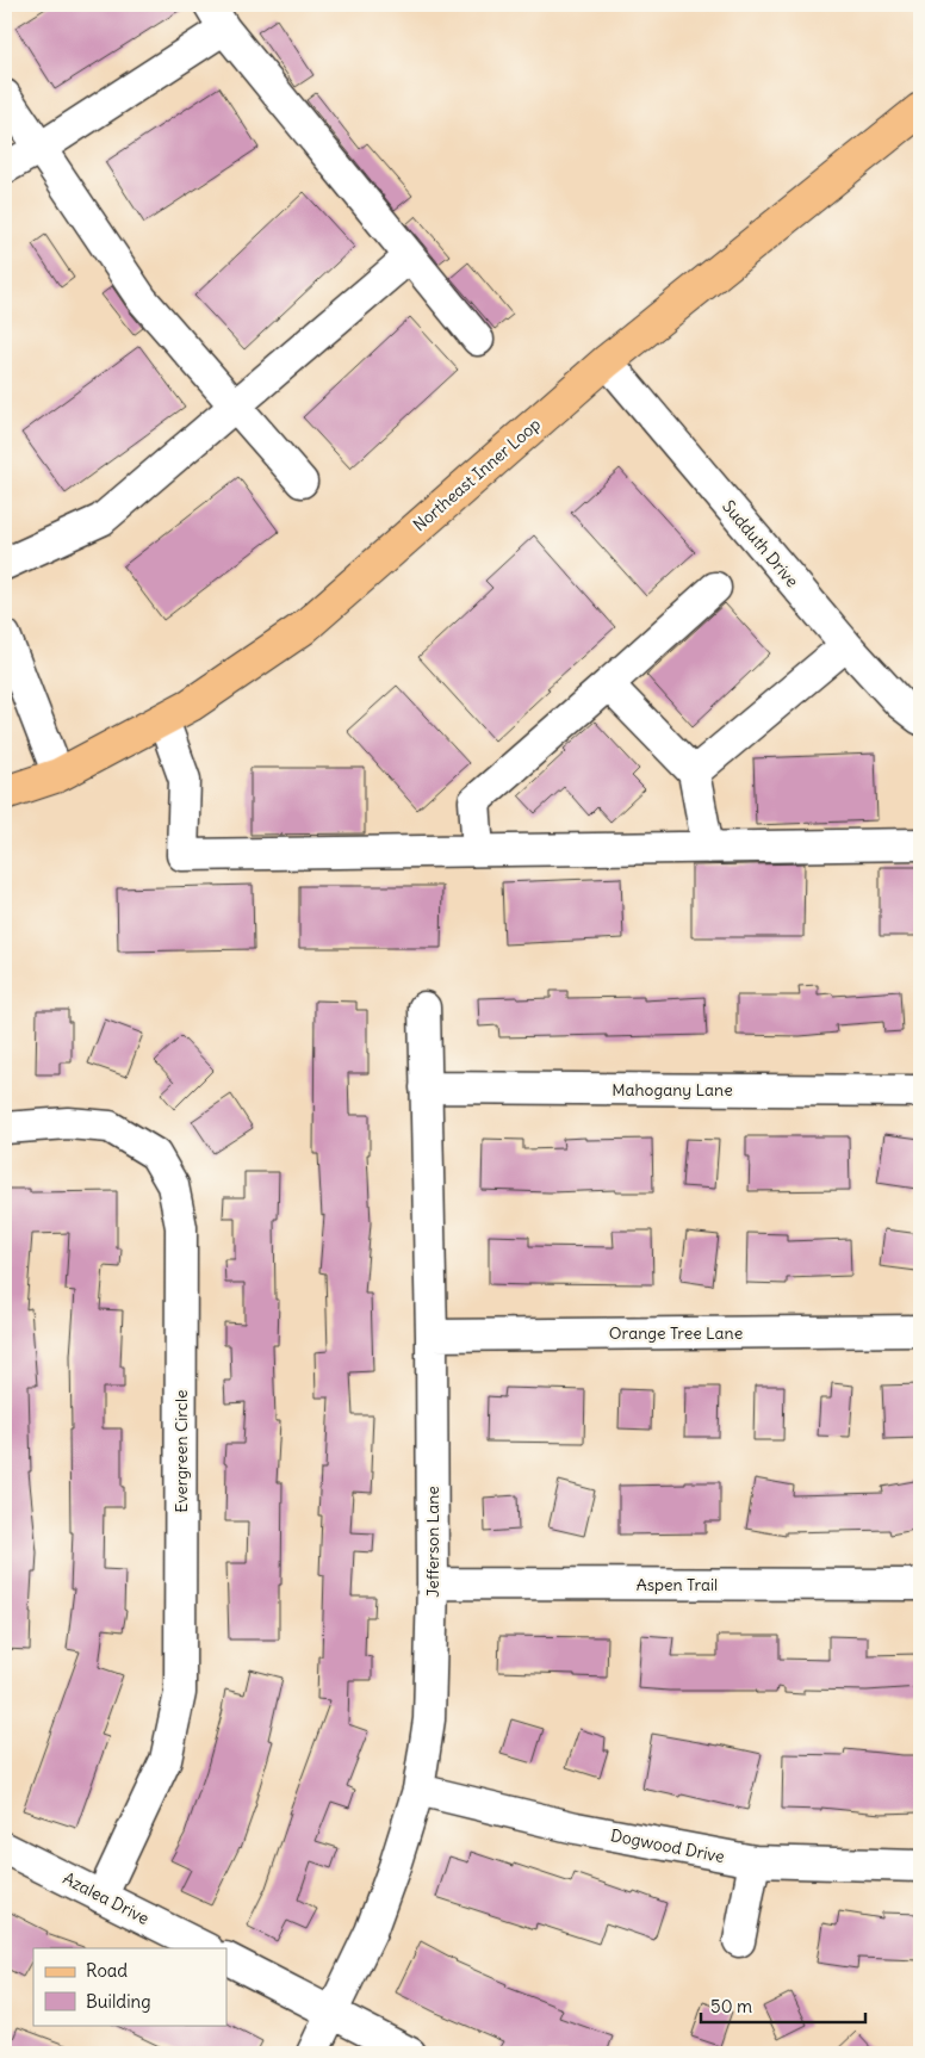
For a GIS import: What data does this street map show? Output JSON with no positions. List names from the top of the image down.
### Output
{
  "streets": {
    "main road": ["Northeast Inner Loop"],
    "street": [
      "Sudduth Drive",
      "Mahogany Lane",
      "Orange Tree Lane",
      "Evergreen Circle",
      "Jefferson Lane",
      "Aspen Trail",
      "Dogwood Drive",
      "Azalea Drive"
    ]
  },
  "crossings": [
    ["Northeast Inner Loop", "Sudduth Drive"],
    ["Mahogany Lane", "Jefferson Lane"],
    ["Orange Tree Lane", "Jefferson Lane"],
    ["Evergreen Circle", "Azalea Drive"],
    ["Jefferson Lane", "Aspen Trail"],
    ["Jefferson Lane", "Dogwood Drive"]
  ],
  "legend": ["Road", "Building"],
  "scale_bar": "50 m"
}
